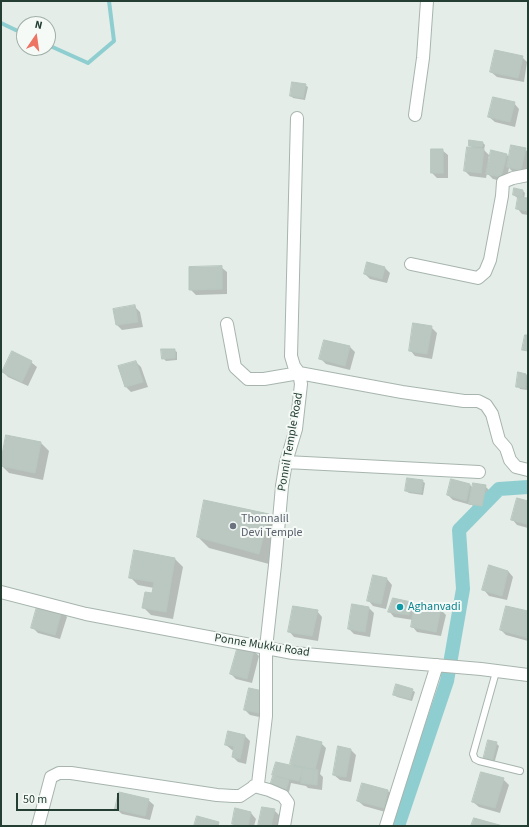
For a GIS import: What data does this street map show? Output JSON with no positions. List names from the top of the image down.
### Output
{
  "streets": {
    "street": ["Ponnil Temple Road", "Ponne Mukku Road"]
  },
  "crossings": [
    ["Ponnil Temple Road", "Ponne Mukku Road"]
  ],
  "places": ["Thonnalil Devi Temple", "Aghanvadi"],
  "scale_bar": "50 m",
  "north": "top"
}
